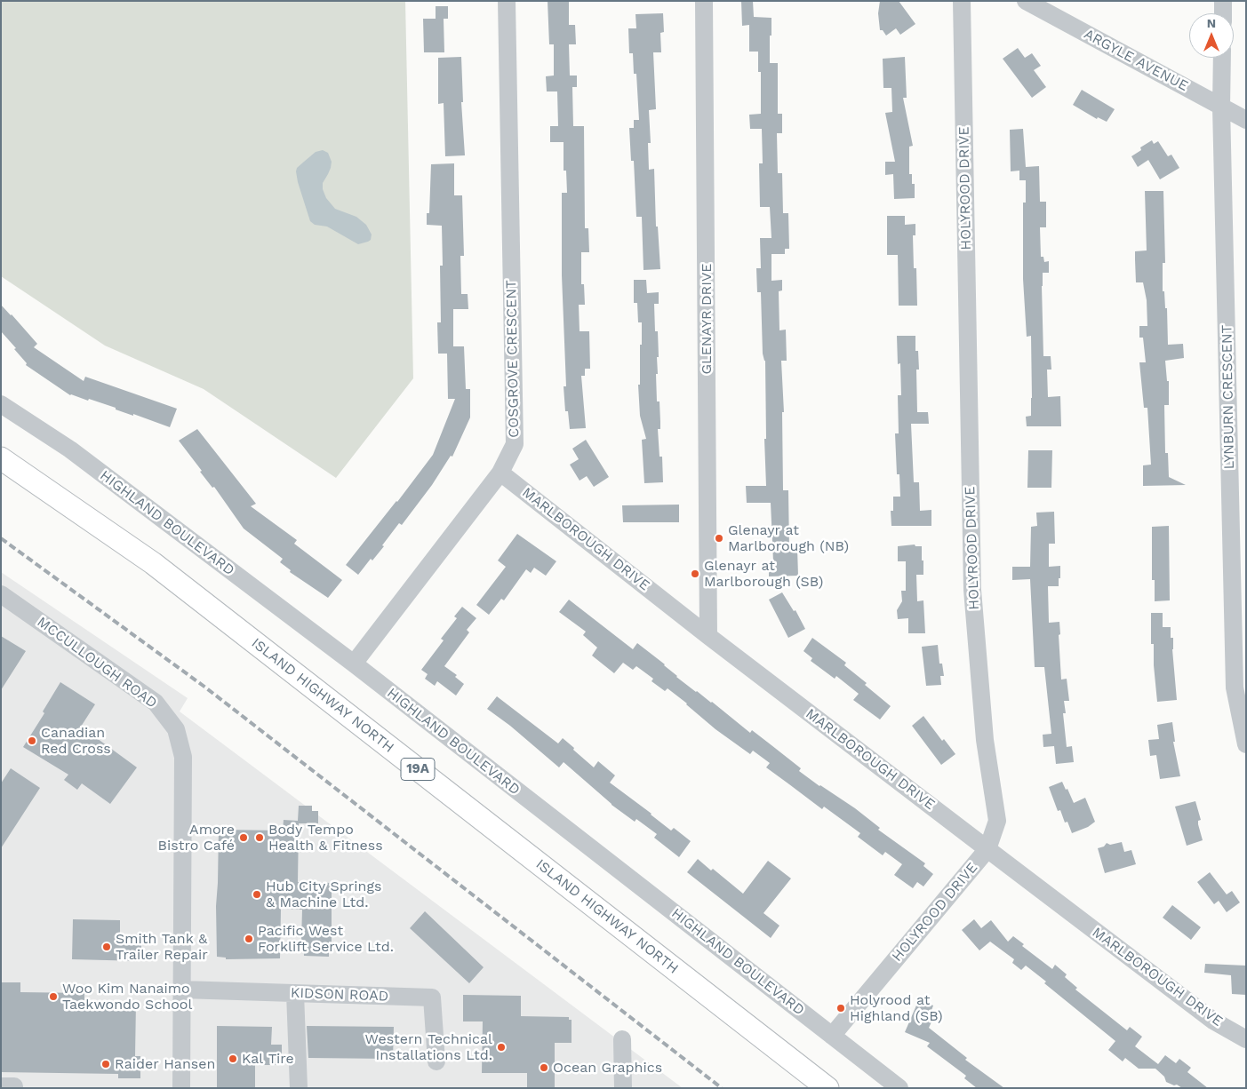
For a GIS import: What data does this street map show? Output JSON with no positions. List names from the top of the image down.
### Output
{
  "streets": {
    "main road": ["ISLAND HIGHWAY NORTH", "19A"],
    "street": [
      "ARGYLE AVENUE",
      "HOLYROOD DRIVE",
      "GLENAYR DRIVE",
      "COSGROVE CRESCENT",
      "LYNBURN CRESCENT",
      "HIGHLAND BOULEVARD",
      "MARLBOROUGH DRIVE",
      "MCCULLOUGH ROAD",
      "KIDSON ROAD"
    ]
  },
  "crossings": [
    ["ARGYLE AVENUE", "LYNBURN CRESCENT"],
    ["HOLYROOD DRIVE", "HIGHLAND BOULEVARD"],
    ["HOLYROOD DRIVE", "MARLBOROUGH DRIVE"],
    ["GLENAYR DRIVE", "MARLBOROUGH DRIVE"],
    ["COSGROVE CRESCENT", "HIGHLAND BOULEVARD"],
    ["COSGROVE CRESCENT", "MARLBOROUGH DRIVE"],
    ["MCCULLOUGH ROAD", "KIDSON ROAD"]
  ],
  "places": [
    "Glenayr at Marlborough (NB)",
    "Glenayr at Marlborough (SB)",
    "Canadian Red Cross",
    "Amore Bistro Café",
    "Body Tempo Health & Fitness",
    "Hub City Springs & Machine Ltd.",
    "Pacific West Forklift Service Ltd.",
    "Smith Tank & Trailer Repair",
    "Woo Kim Nanaimo Taekwondo School",
    "Holyrood at Highland (SB)",
    "Western Technical Installations Ltd.",
    "Kal Tire",
    "Raider Hansen",
    "Ocean Graphics"
  ],
  "north": "top"
}
